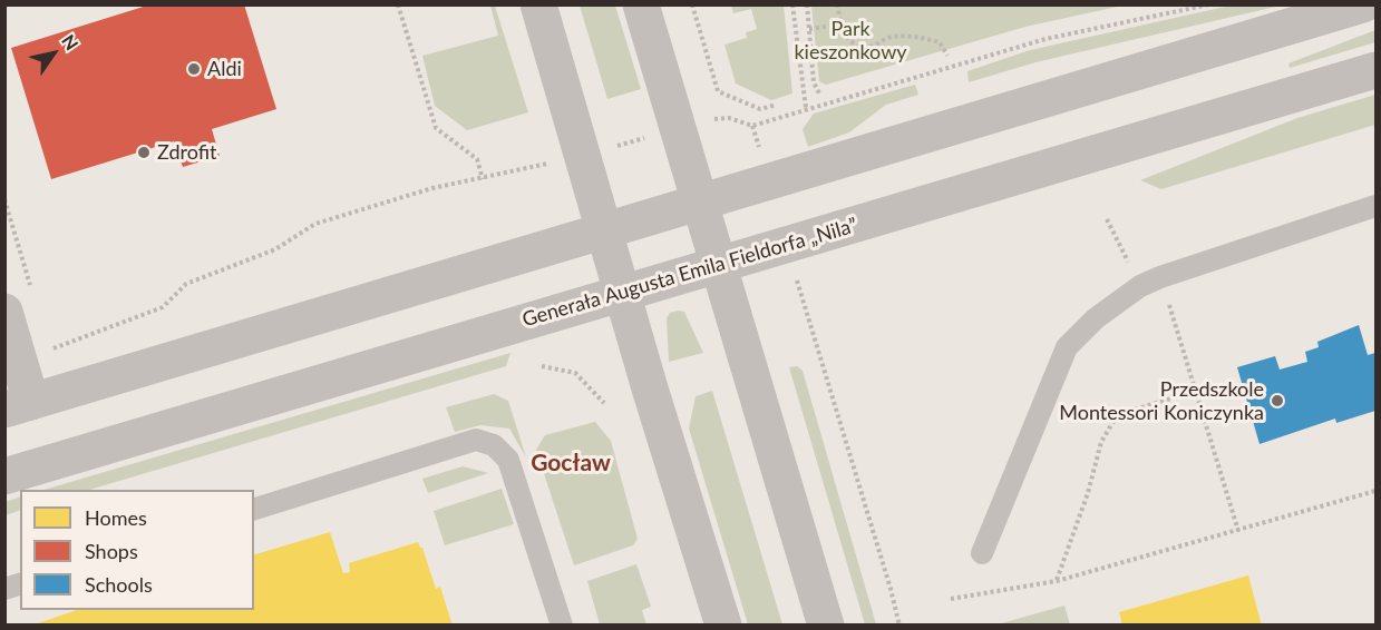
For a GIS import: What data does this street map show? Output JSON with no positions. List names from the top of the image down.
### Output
{
  "streets": {
    "street": ["Generała Augusta Emila Fieldorfa „Nila”"]
  },
  "districts": ["Gocław"],
  "parks": ["Park kieszonkowy"],
  "places": ["Aldi", "Zdrofit", "Przedszkole Montessori Koniczynka"],
  "legend": ["Homes", "Shops", "Schools"],
  "north": "top right"
}
